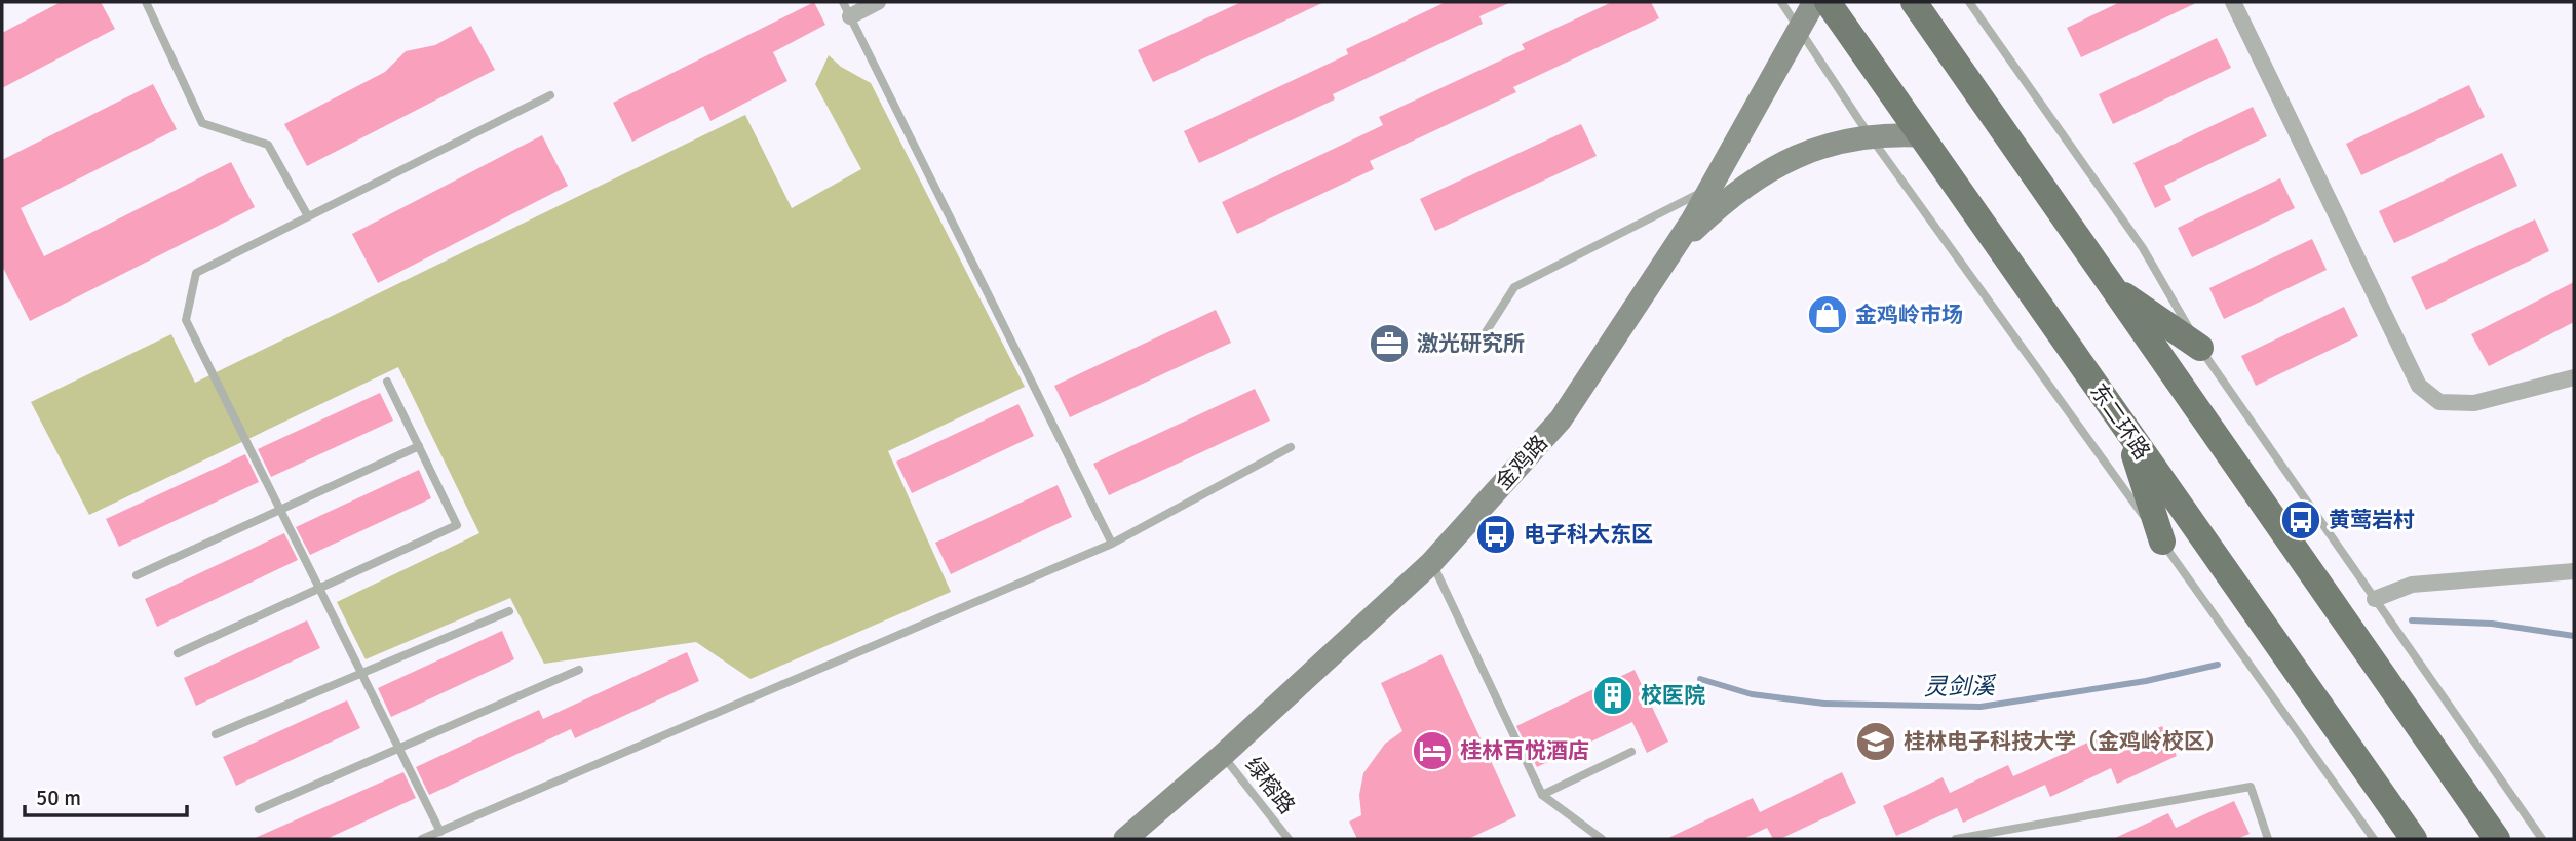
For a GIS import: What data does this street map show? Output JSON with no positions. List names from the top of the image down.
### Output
{
  "streets": {
    "main road": ["东二环路", "金鸡路"],
    "lane": ["绿榕路"]
  },
  "crossings": [
    ["金鸡路", "绿榕路"]
  ],
  "water": ["灵剑溪"],
  "places": {
    "shop": ["金鸡岭市场"],
    "office": ["激光研究所"],
    "bus stop": ["黄莺岩村", "电子科大东区"],
    "building": ["校医院"],
    "school or university": ["桂林电子科技大学（金鸡岭校区）"],
    "hotel": ["桂林百悦酒店"]
  },
  "scale_bar": "50 m"
}
